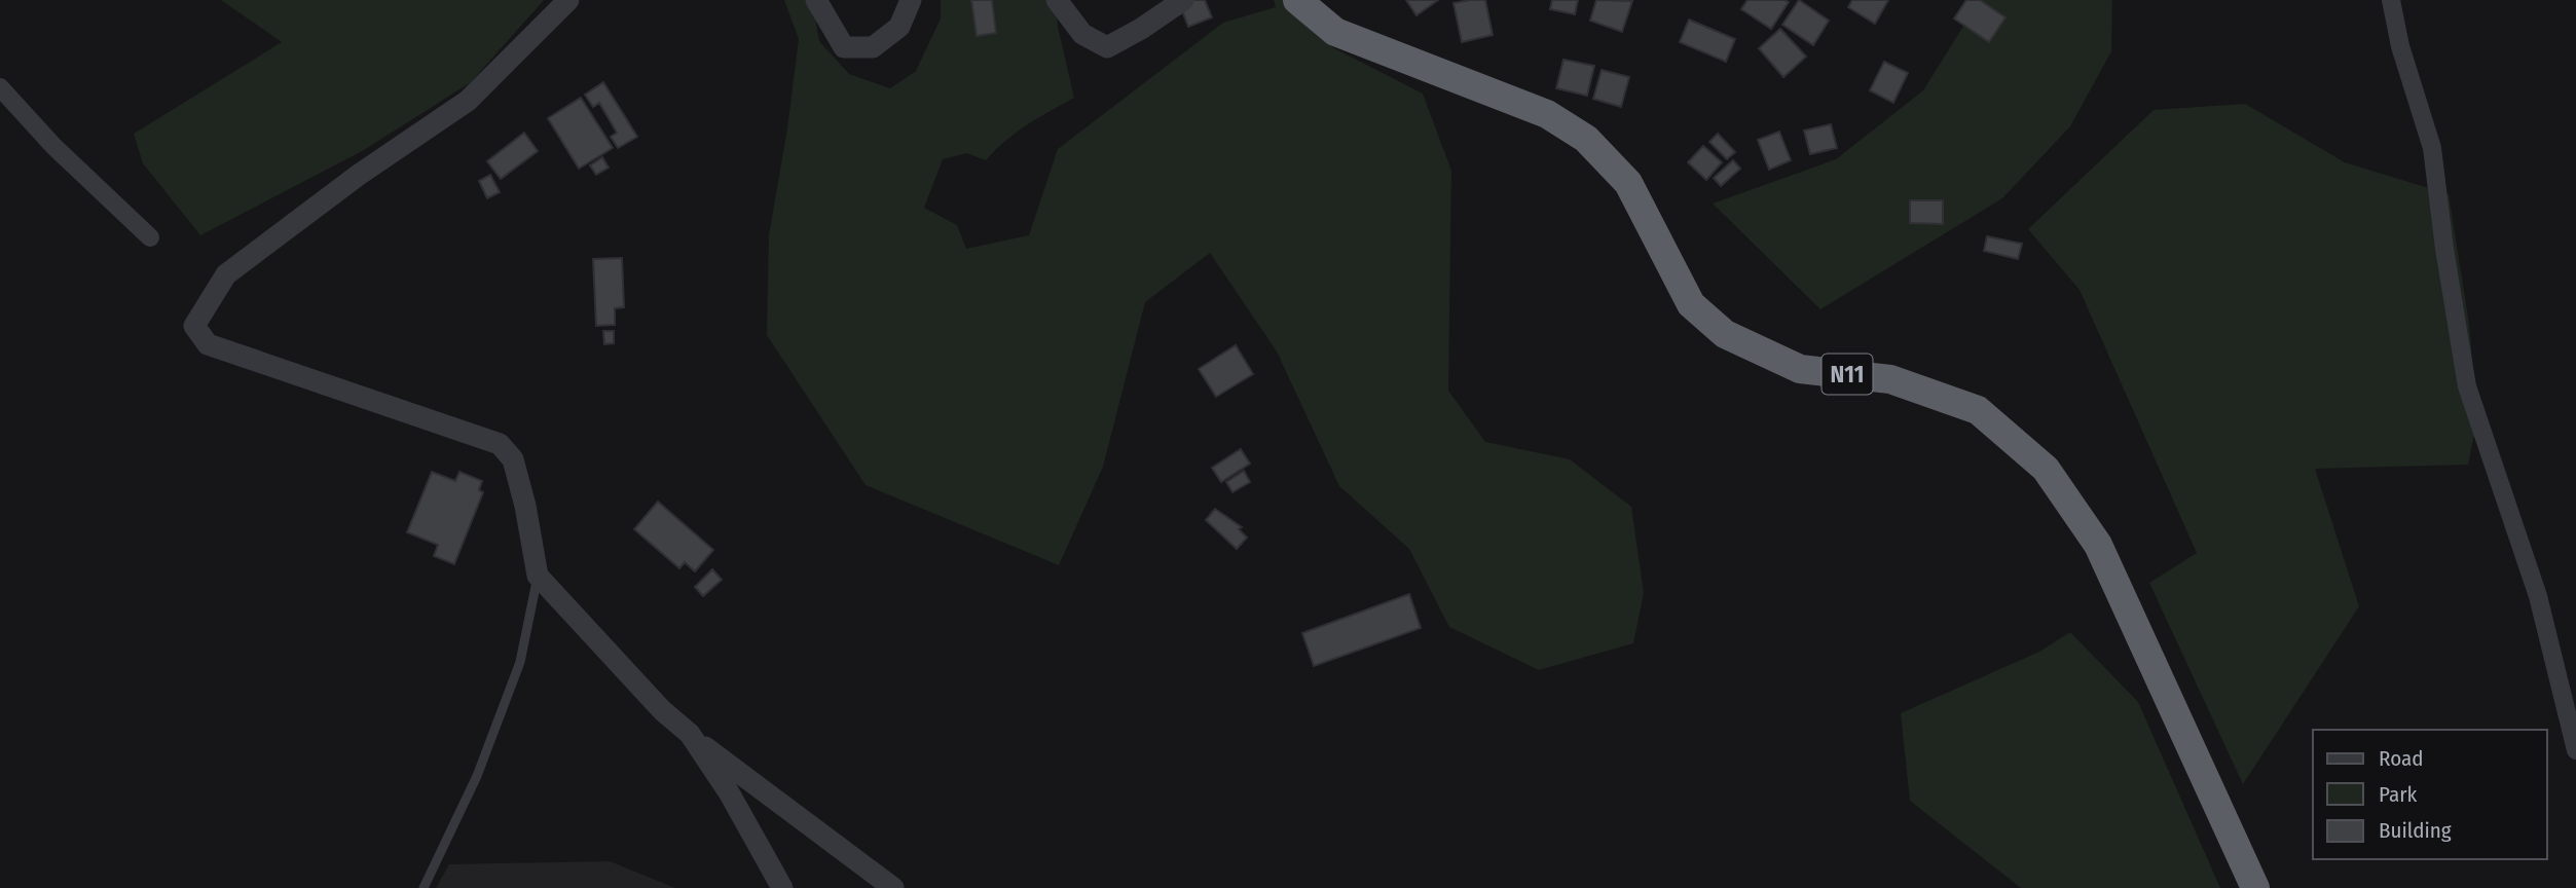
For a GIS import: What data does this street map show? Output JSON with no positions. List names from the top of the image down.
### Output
{
  "streets": {
    "highway": ["N11"]
  },
  "legend": ["Road", "Park", "Building"]
}
